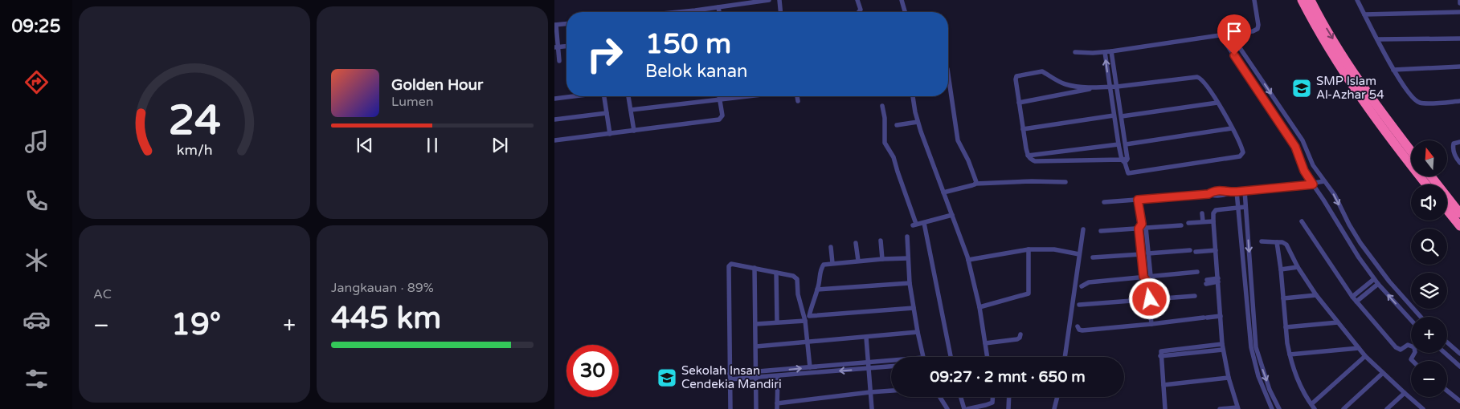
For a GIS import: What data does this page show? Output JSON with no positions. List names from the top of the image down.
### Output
{
  "places": {
    "school or university": ["SMP Islam Al-Azhar 54", "Sekolah Insan Cendekia Mandiri"]
  },
  "north": "top",
  "page": {
    "tabs": "09:25",
    "turn": ["150 m", "Belok kanan"],
    "song": ["Golden Hour", "Lumen"],
    "map_buttons": ["+", "−"],
    "tile": [
      "AC",
      ["Jangkauan · 89%", "445 km"]
    ],
    "heat": ["−", "19°", "+"],
    "limit": "30",
    "trip": "09:27 · 2 mnt · 650 m",
    "gauge": ["24", "km/h"]
  }
}
